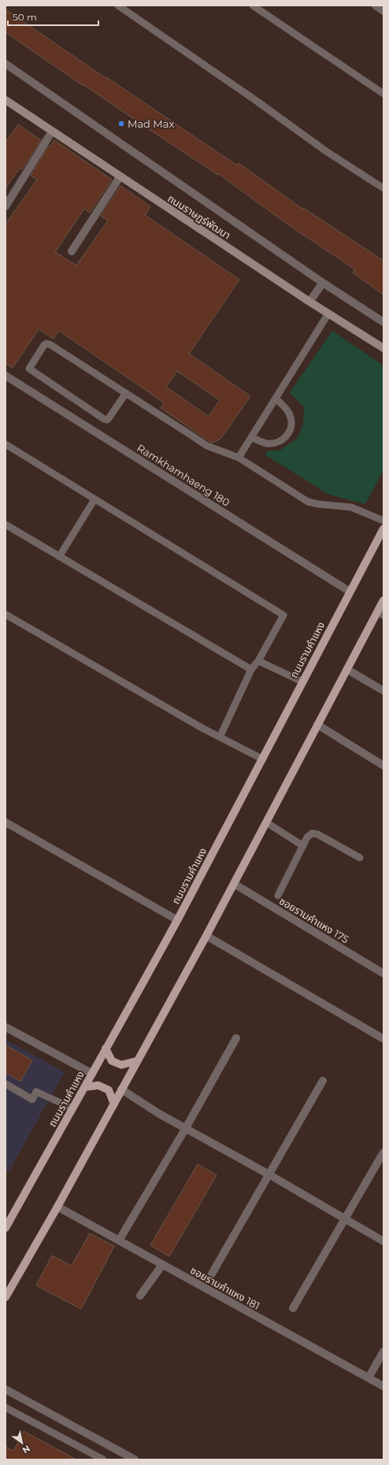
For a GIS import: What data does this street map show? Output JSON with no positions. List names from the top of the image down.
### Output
{
  "streets": {
    "main road": ["ถนนรามคำแหง"],
    "street": [
      "ถนนราษฏร์พัฒนา",
      "Ramkhamhaeng 180",
      "ซอยรามคำแหง 175",
      "ซอยรามคำแหง 181"
    ]
  },
  "crossings": [
    ["Ramkhamhaeng 180", "ถนนรามคำแหง"]
  ],
  "places": ["Mad Max"],
  "scale_bar": "50 m",
  "north": "bottom right"
}
